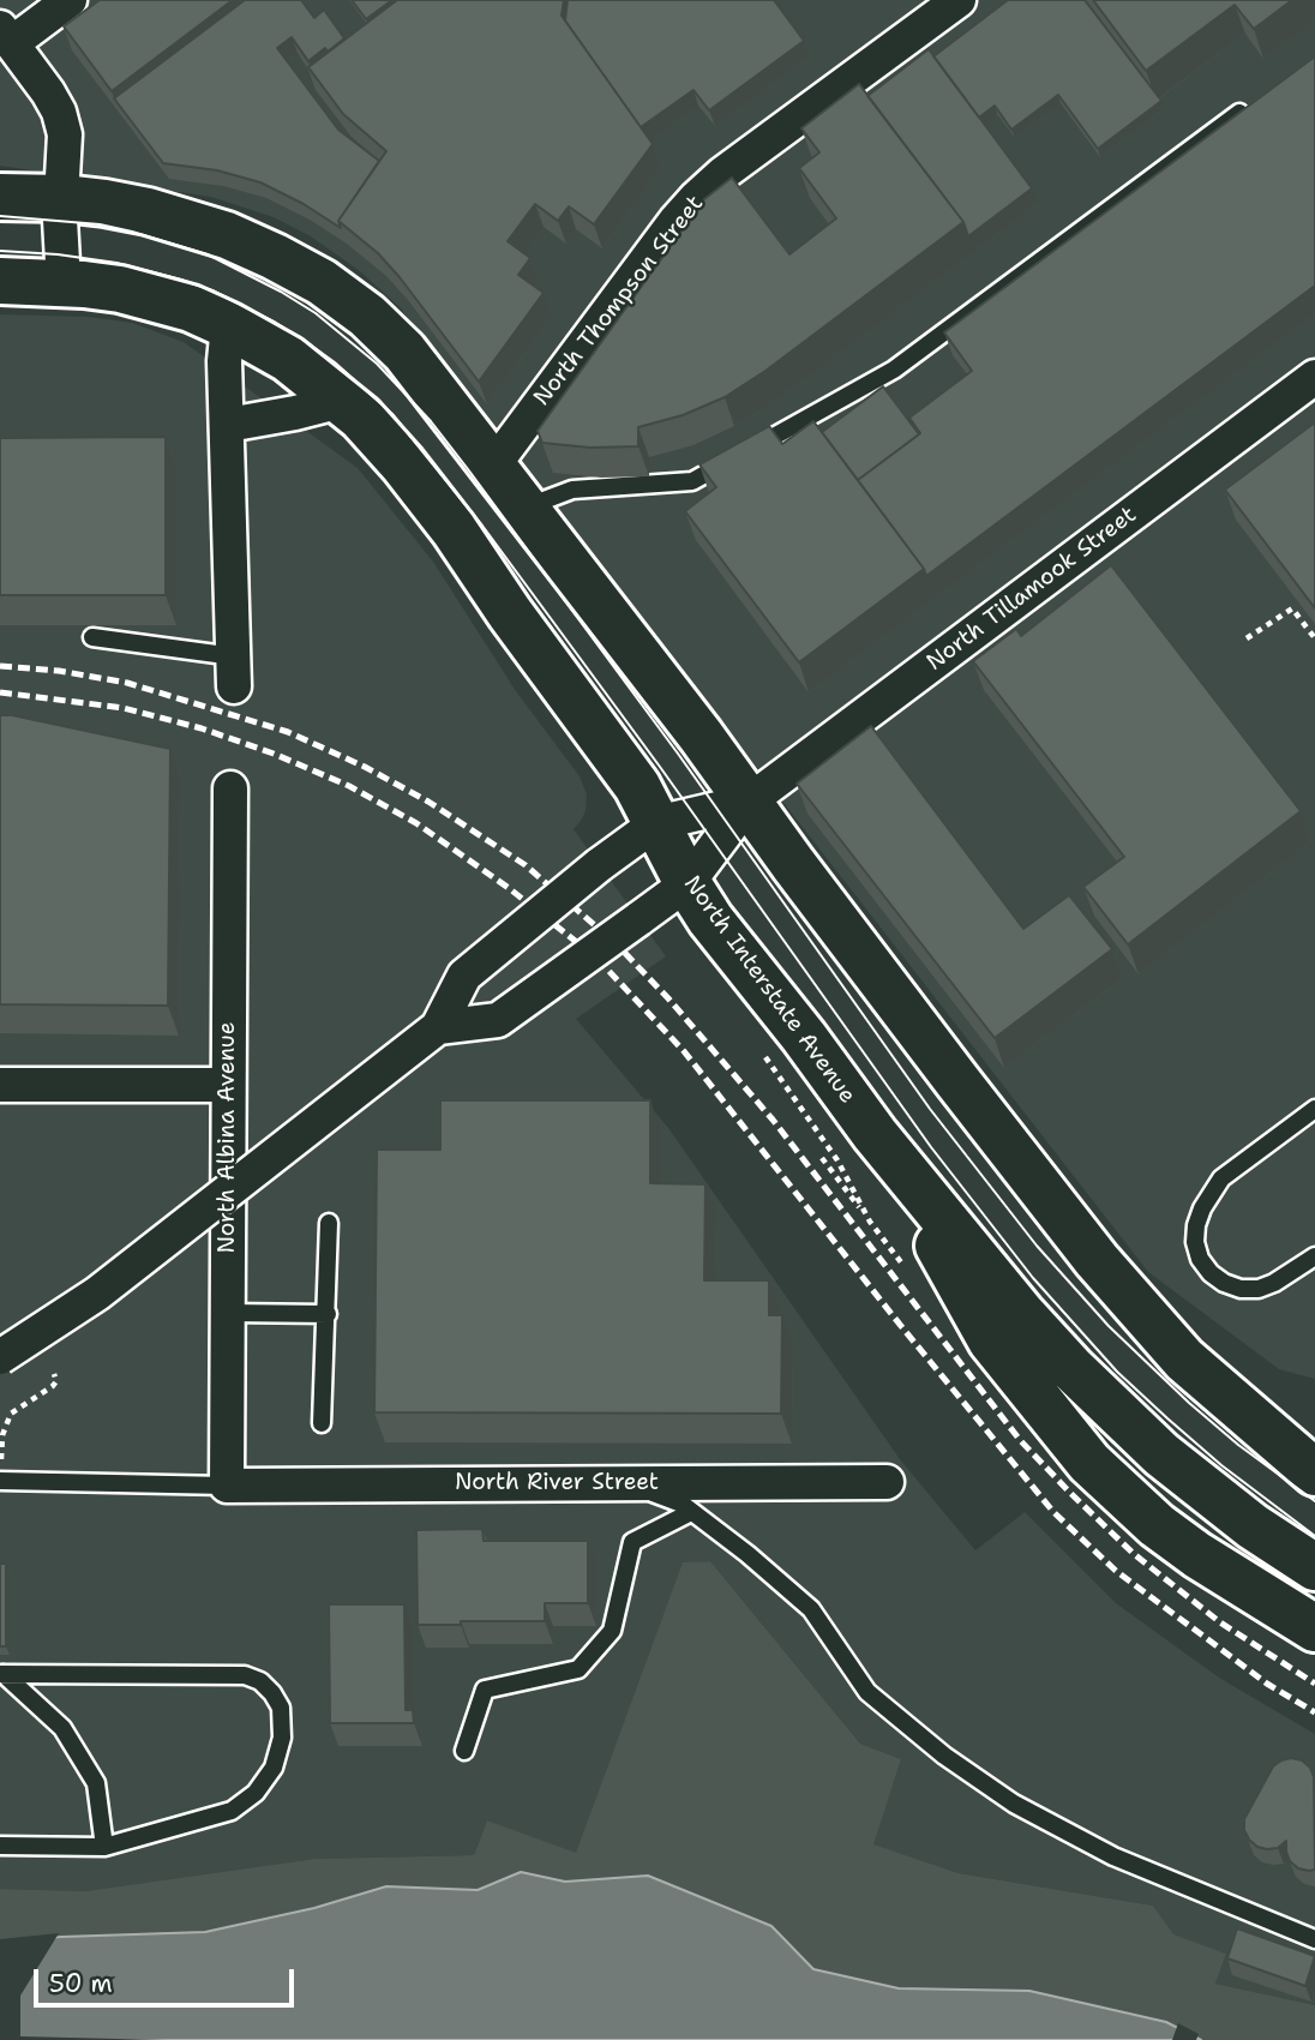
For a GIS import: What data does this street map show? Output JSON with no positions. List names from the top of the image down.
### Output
{
  "streets": {
    "street": [
      "North Thompson Street",
      "North Tillamook Street",
      "North Interstate Avenue",
      "North Albina Avenue",
      "North River Street"
    ]
  },
  "crossings": [
    ["North Tillamook Street", "North Interstate Avenue"],
    ["North Albina Avenue", "North River Street"]
  ],
  "scale_bar": "50 m"
}
